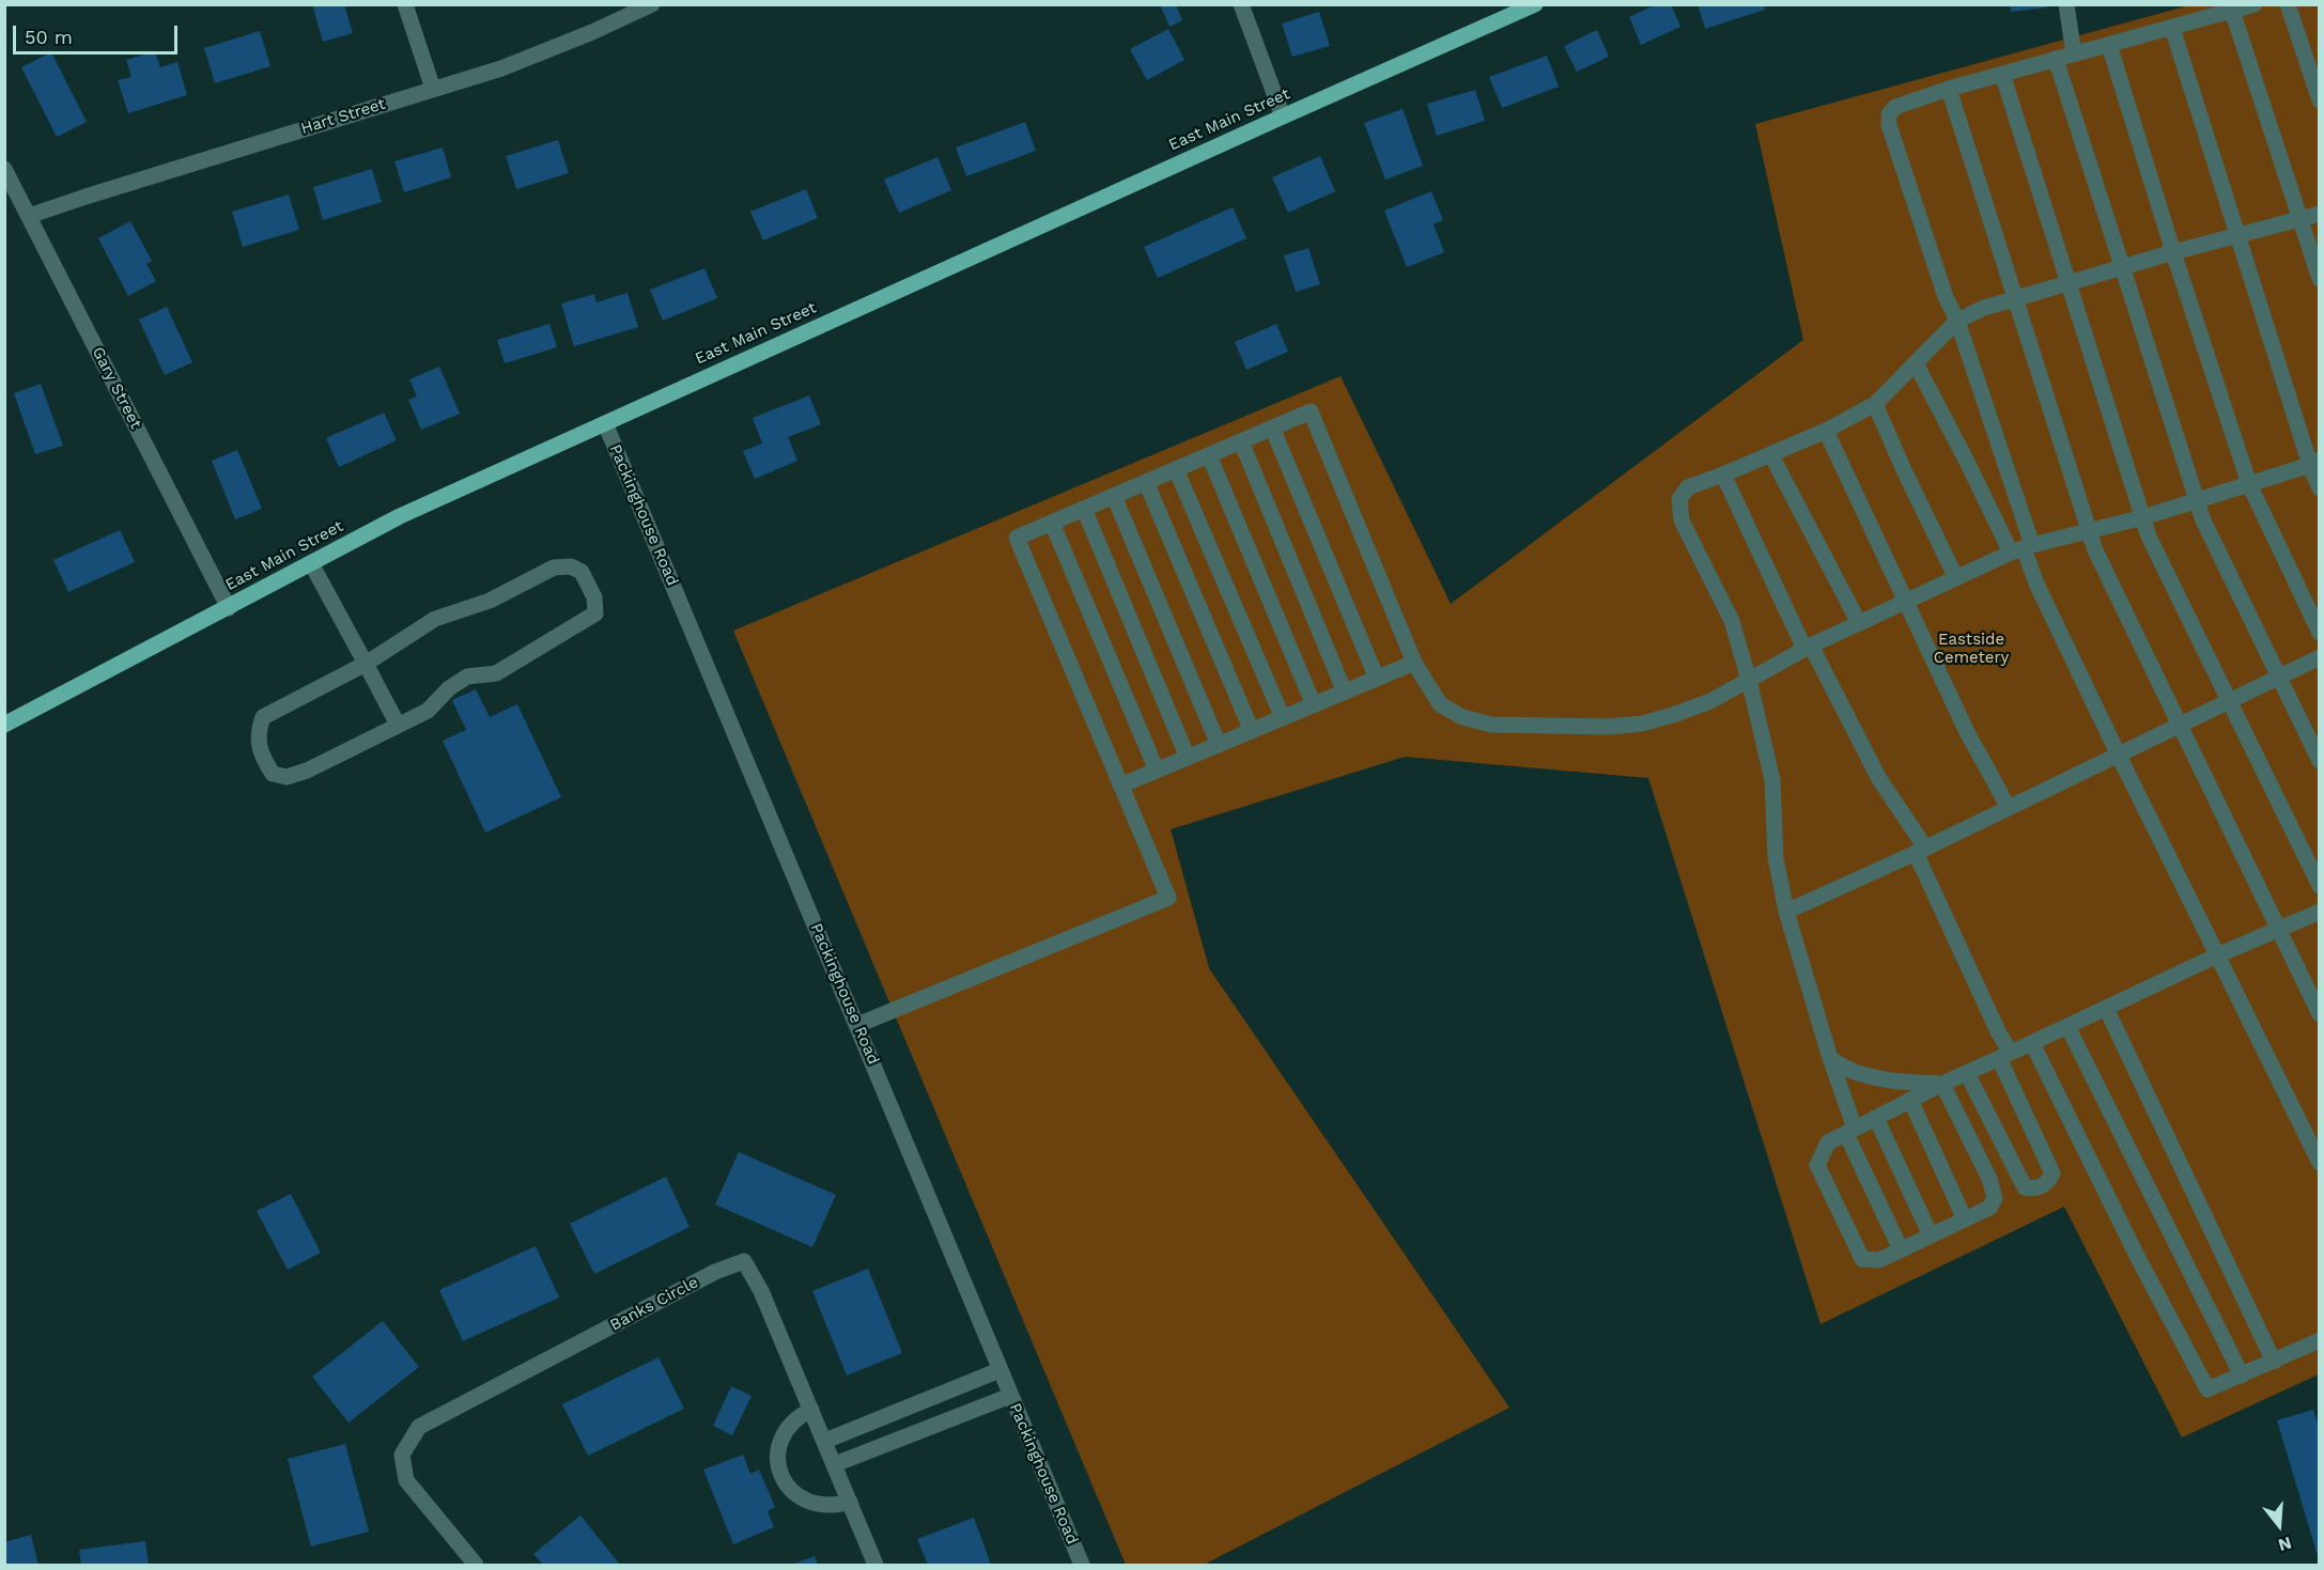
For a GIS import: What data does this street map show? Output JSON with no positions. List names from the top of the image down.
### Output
{
  "streets": {
    "main road": ["East Main Street"],
    "street": [
      "Hart Street",
      "Gary Street",
      "Packinghouse Road",
      "Banks Circle"
    ]
  },
  "crossings": [
    ["Hart Street", "Gary Street"],
    ["East Main Street", "Gary Street"],
    ["East Main Street", "Packinghouse Road"]
  ],
  "parks": ["Eastside Cemetery"],
  "scale_bar": "50 m",
  "north": "bottom"
}
